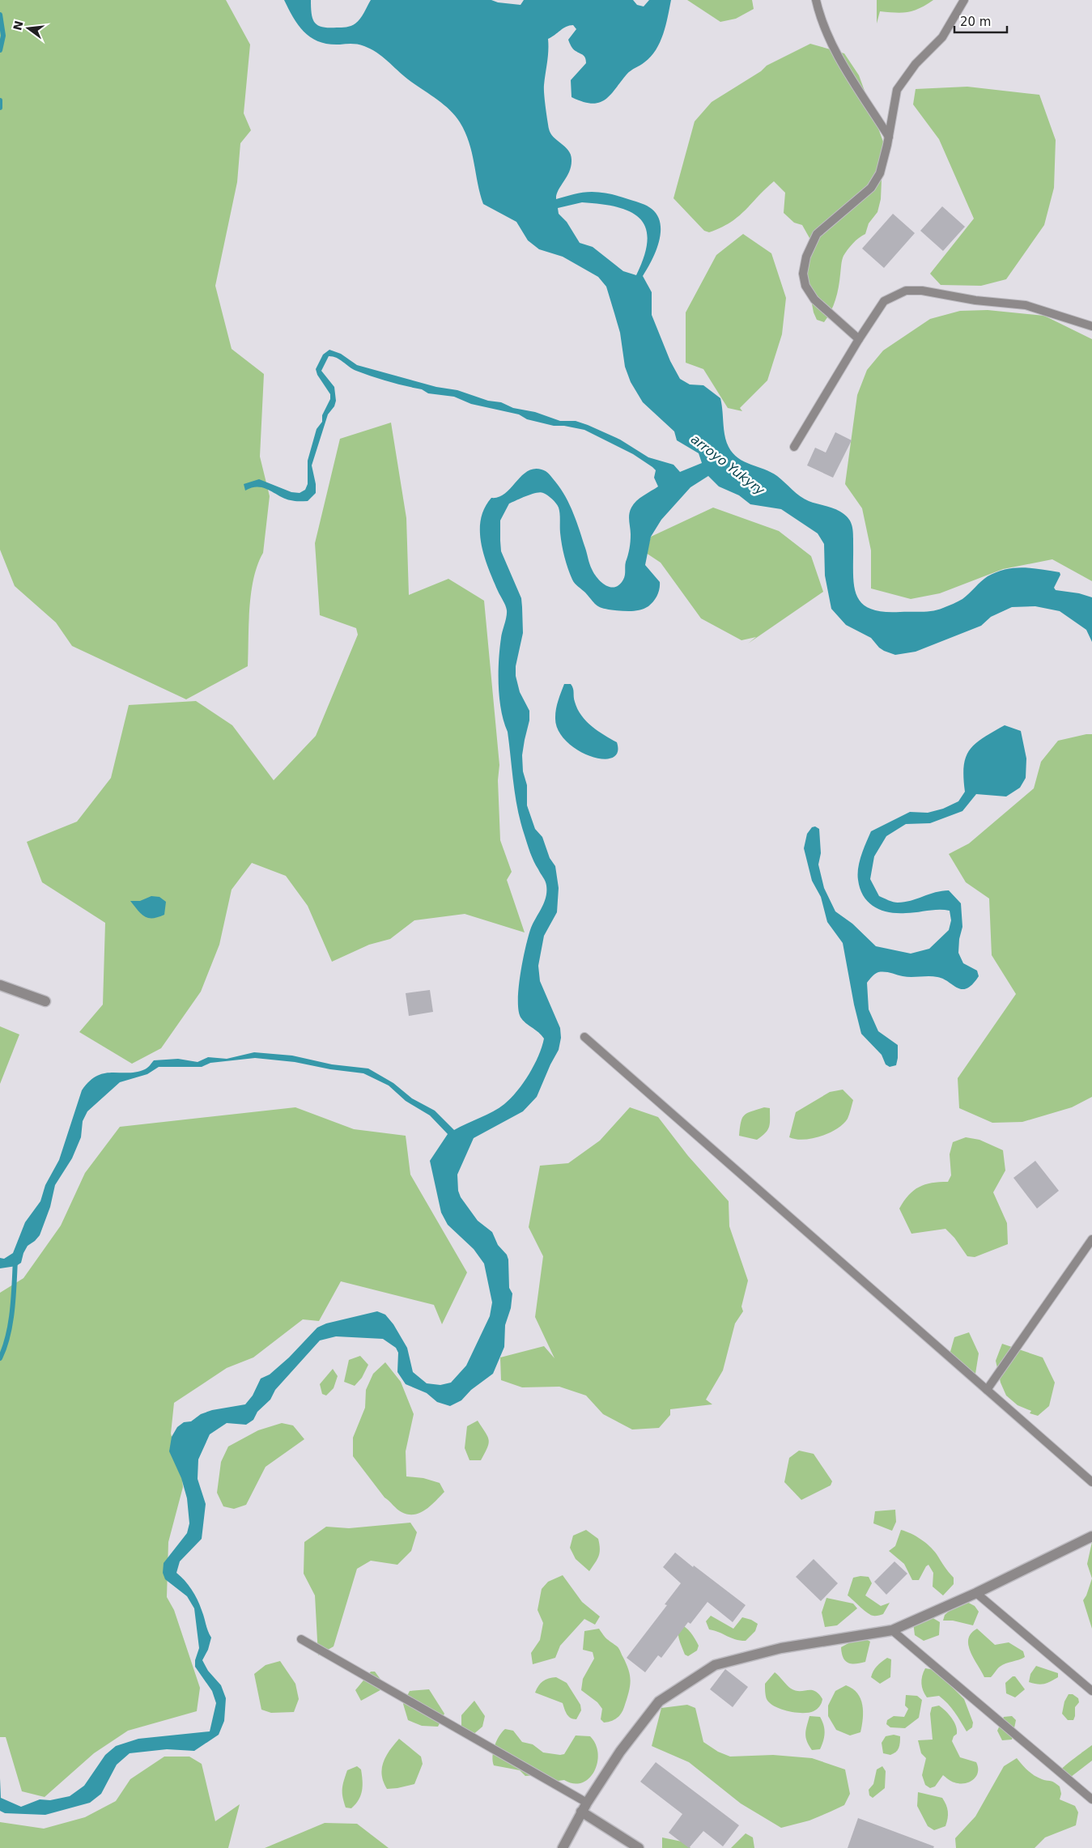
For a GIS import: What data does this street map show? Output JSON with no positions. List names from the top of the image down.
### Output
{
  "water": ["arroyo Yukyry"],
  "scale_bar": "20 m",
  "north": "left"
}
